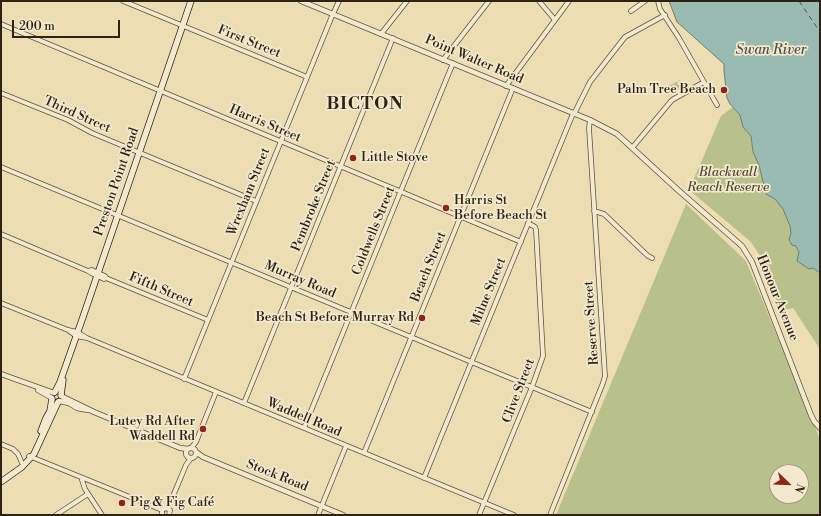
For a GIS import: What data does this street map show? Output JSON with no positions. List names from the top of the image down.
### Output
{
  "streets": {
    "main road": ["Preston Point Road"],
    "street": [
      "First Street",
      "Point Walter Road",
      "Third Street",
      "Harris Street",
      "Wrexham Street",
      "Pembroke Street",
      "Coldwells Street",
      "Beach Street",
      "Murray Road",
      "Fifth Street",
      "Milne Street",
      "Honour Avenue",
      "Reserve Street",
      "Clive Street",
      "Waddell Road",
      "Stock Road"
    ]
  },
  "crossings": [
    ["First Street", "Preston Point Road"],
    ["First Street", "Wrexham Street"],
    ["Point Walter Road", "Wrexham Street"],
    ["Point Walter Road", "Pembroke Street"],
    ["Point Walter Road", "Coldwells Street"],
    ["Point Walter Road", "Beach Street"],
    ["Point Walter Road", "Milne Street"],
    ["Point Walter Road", "Honour Avenue"],
    ["Point Walter Road", "Reserve Street"],
    ["Third Street", "Preston Point Road"],
    ["Third Street", "Wrexham Street"],
    ["Harris Street", "Preston Point Road"],
    ["Harris Street", "Wrexham Street"],
    ["Harris Street", "Pembroke Street"],
    ["Harris Street", "Coldwells Street"],
    ["Harris Street", "Beach Street"],
    ["Harris Street", "Milne Street"],
    ["Preston Point Road", "Murray Road"],
    ["Preston Point Road", "Fifth Street"],
    ["Preston Point Road", "Waddell Road"],
    ["Preston Point Road", "Stock Road"],
    ["Wrexham Street", "Murray Road"],
    ["Wrexham Street", "Fifth Street"],
    ["Wrexham Street", "Waddell Road"],
    ["Pembroke Street", "Murray Road"],
    ["Pembroke Street", "Waddell Road"],
    ["Coldwells Street", "Murray Road"],
    ["Coldwells Street", "Waddell Road"],
    ["Beach Street", "Murray Road"],
    ["Beach Street", "Waddell Road"],
    ["Murray Road", "Milne Street"],
    ["Murray Road", "Reserve Street"],
    ["Murray Road", "Clive Street"],
    ["Milne Street", "Clive Street"],
    ["Milne Street", "Waddell Road"],
    ["Clive Street", "Waddell Road"]
  ],
  "districts": ["BICTON"],
  "water": ["Swan River"],
  "parks": ["Blackwall Reach Reserve"],
  "places": [
    "Palm Tree Beach",
    "Little Stove",
    "Harris St Before Beach St",
    "Beach St Before Murray Rd",
    "Lutey Rd After Waddell Rd",
    "Pig & Fig Café"
  ],
  "scale_bar": "200 m",
  "north": "bottom right"
}
